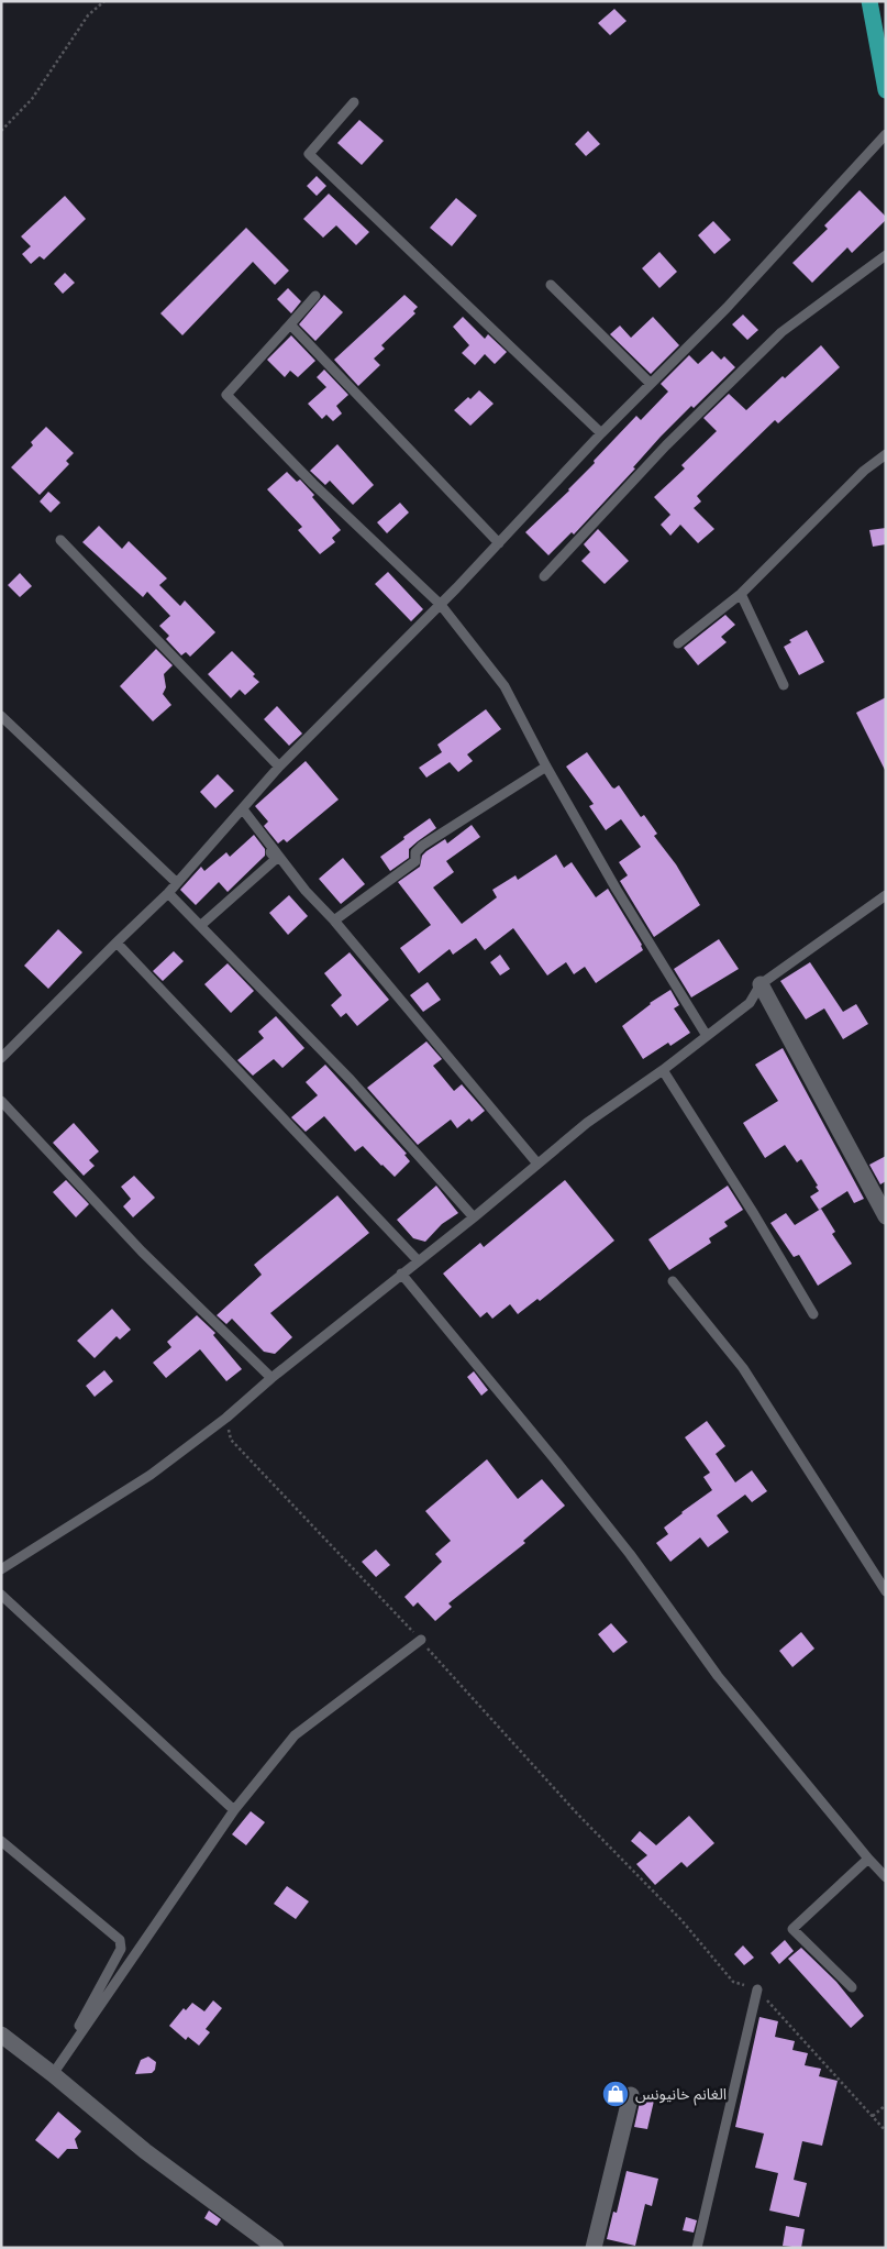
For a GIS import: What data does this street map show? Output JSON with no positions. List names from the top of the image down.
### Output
{
  "places": {
    "shop": ["الغانم خانيونس"]
  }
}
